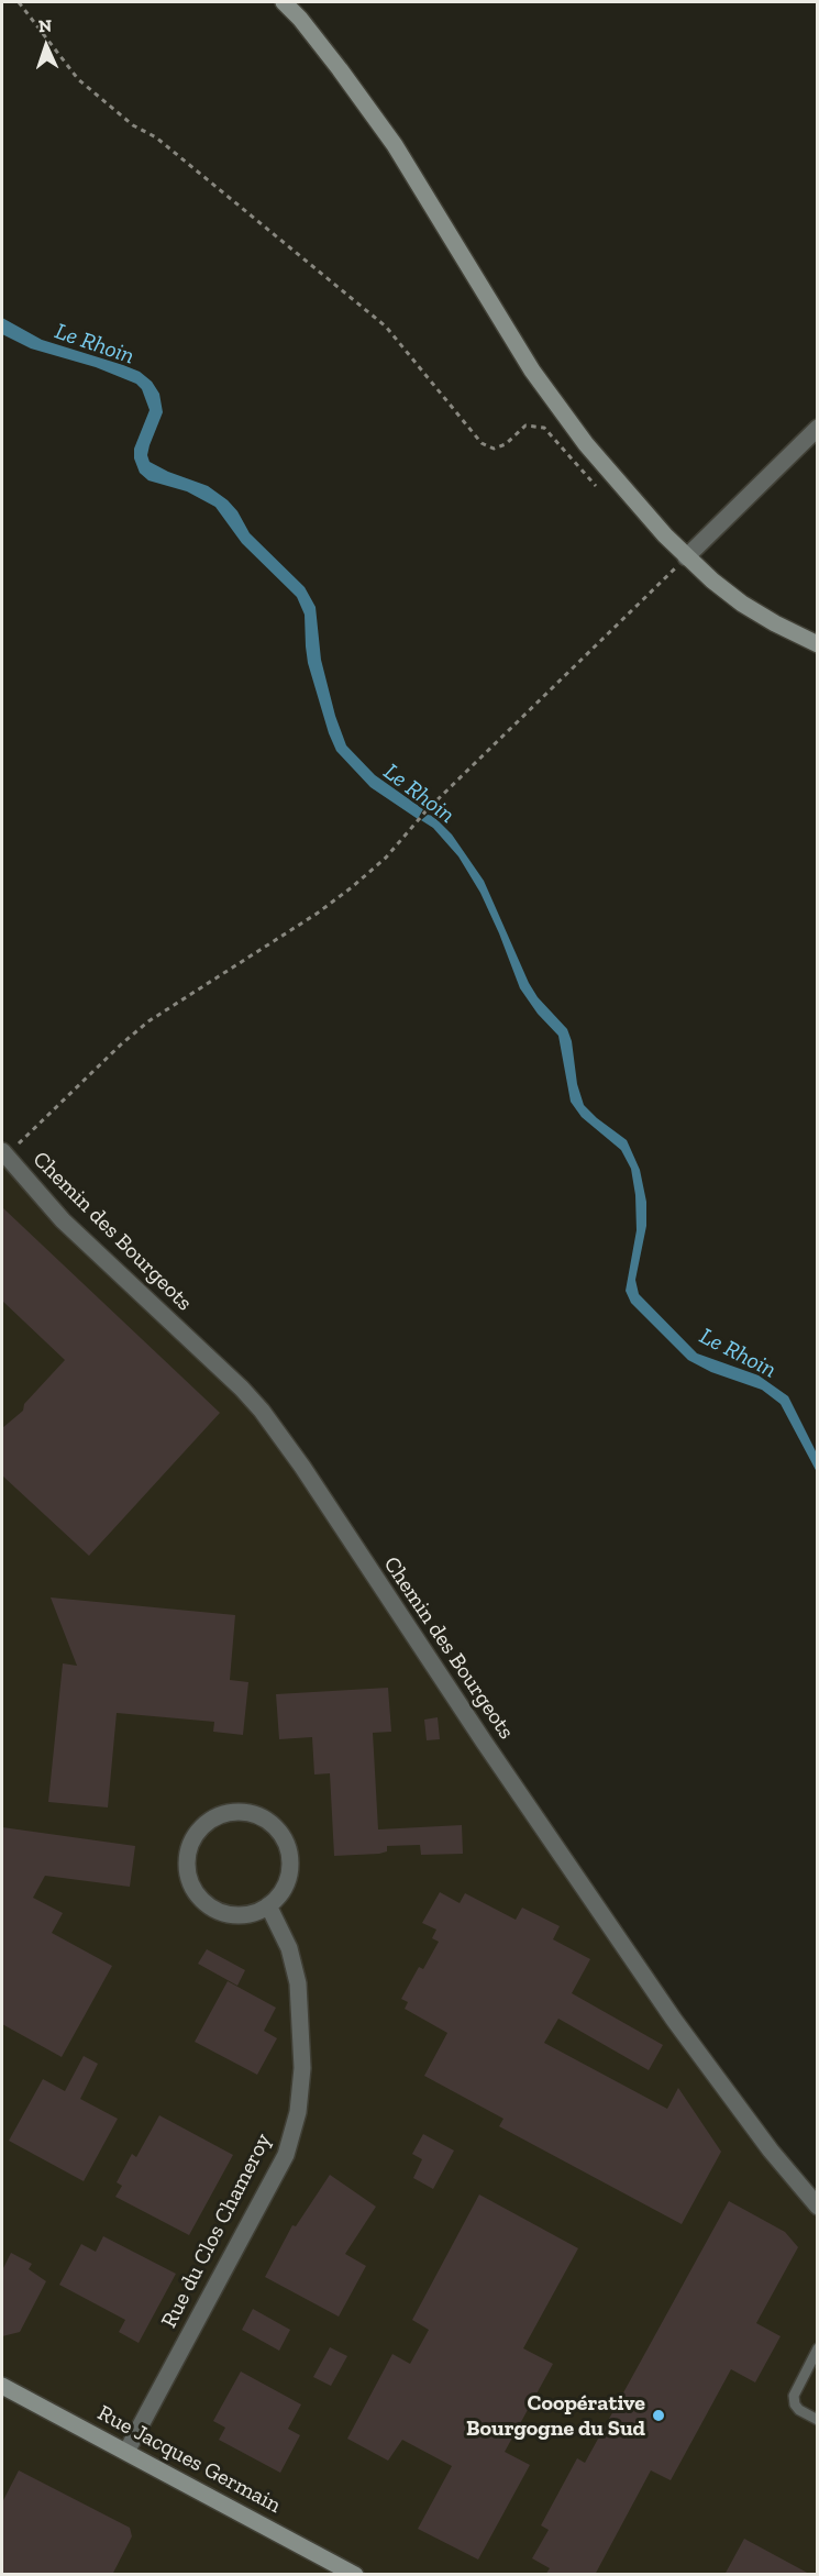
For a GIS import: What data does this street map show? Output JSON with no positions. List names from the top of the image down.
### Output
{
  "streets": {
    "street": ["Chemin des Bourgeots", "Rue du Clos Chameroy", "Rue Jacques Germain"]
  },
  "crossings": [
    ["Rue du Clos Chameroy", "Rue Jacques Germain"]
  ],
  "water": ["Le Rhoin"],
  "places": ["Coopérative Bourgogne du Sud"],
  "north": "top"
}
